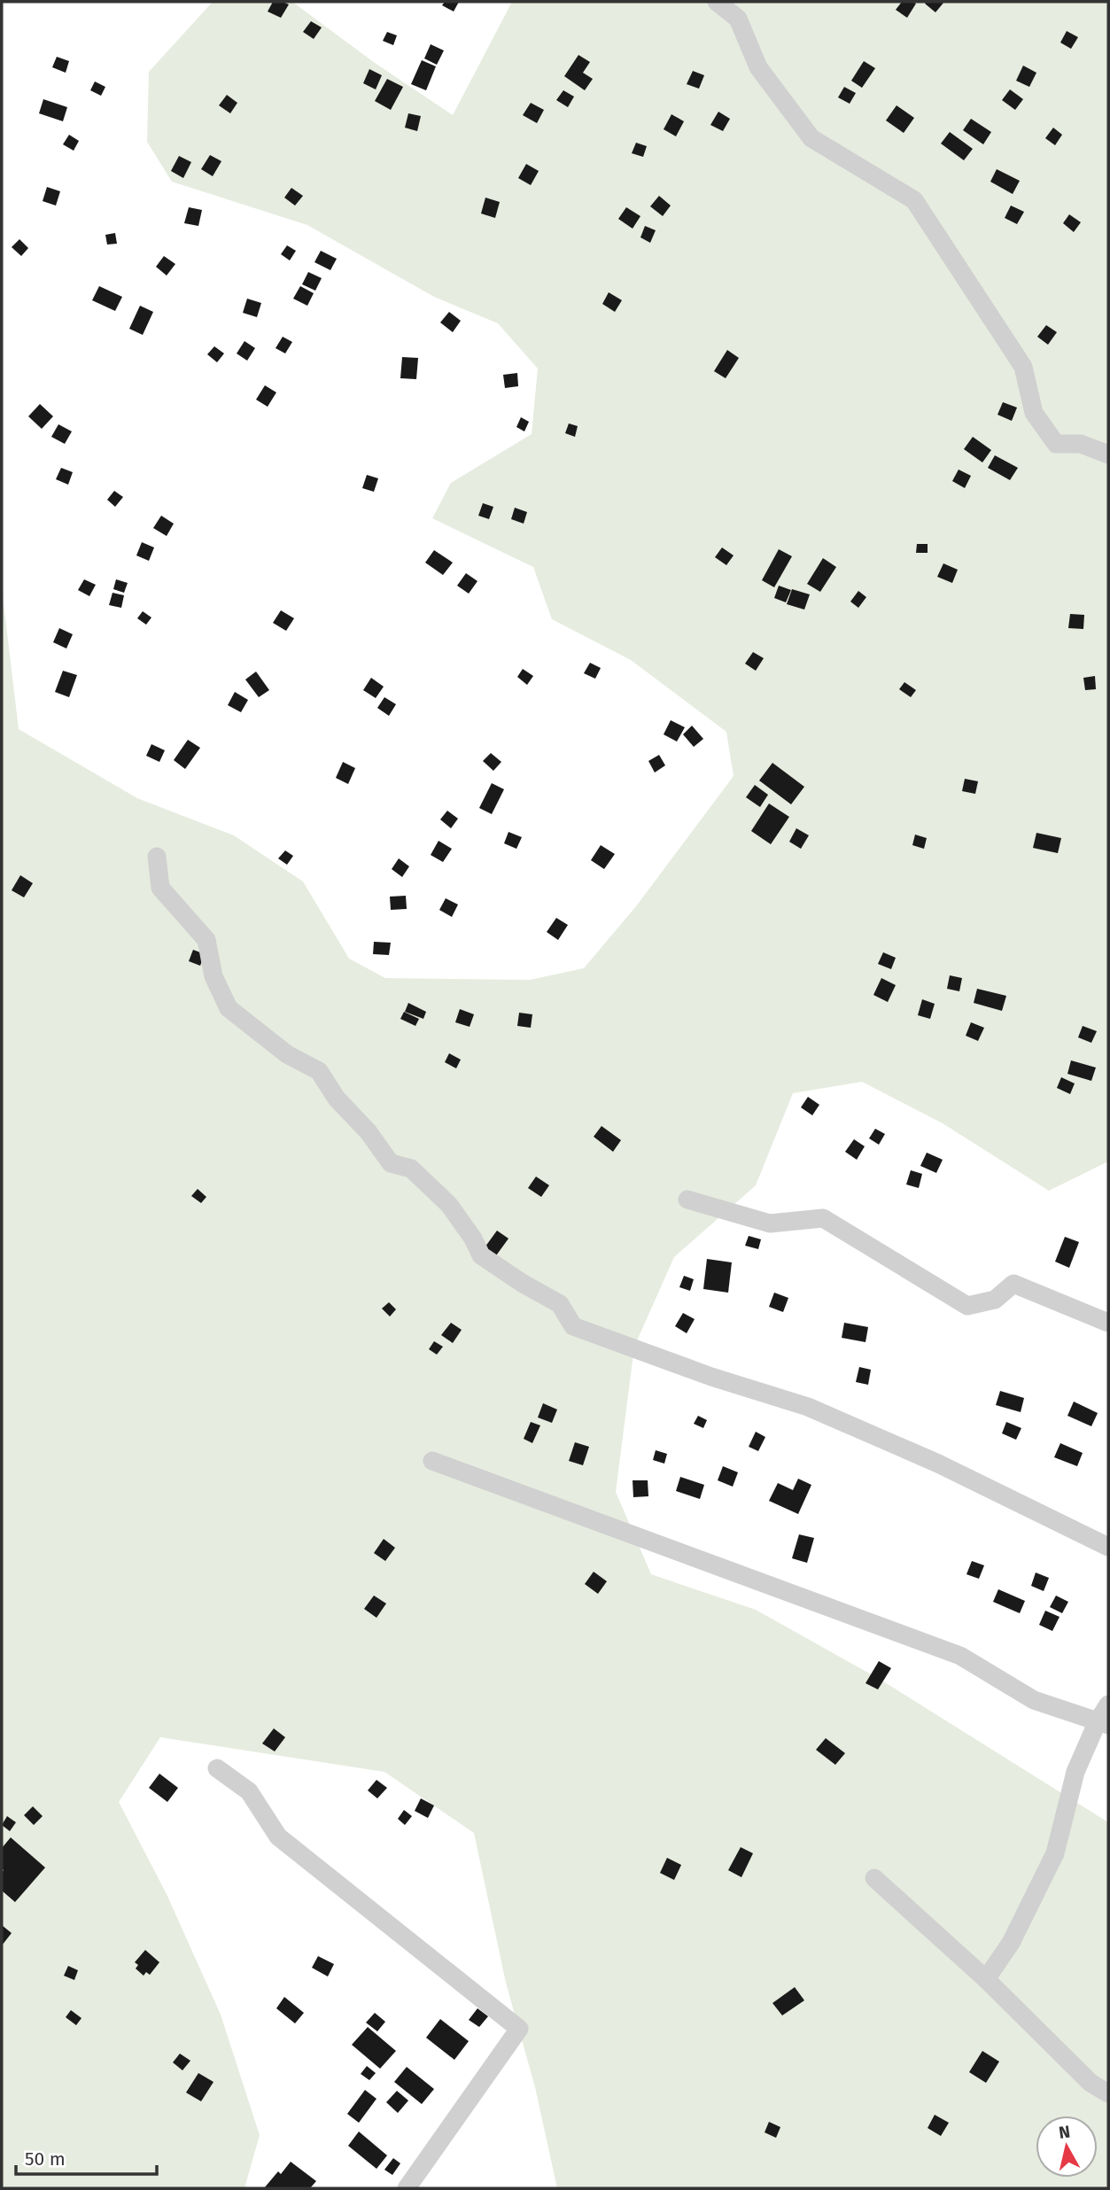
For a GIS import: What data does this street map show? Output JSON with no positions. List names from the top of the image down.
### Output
{
  "scale_bar": "50 m",
  "north": "top"
}
